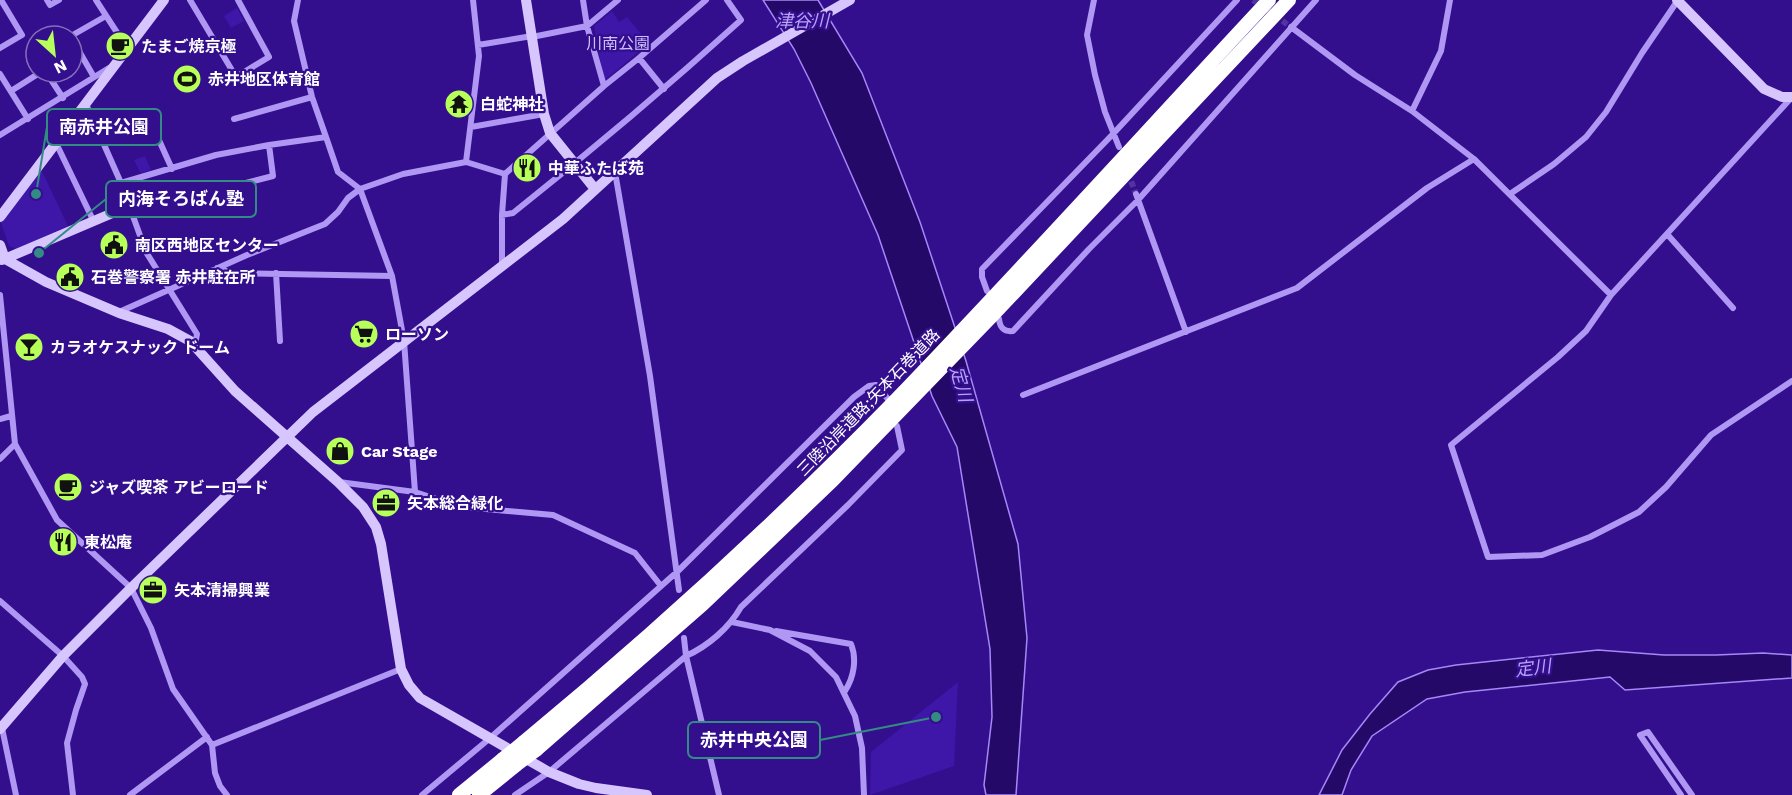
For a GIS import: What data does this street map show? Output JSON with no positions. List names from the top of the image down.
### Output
{
  "streets": {
    "highway": ["三陸沿岸道路;矢本石巻道路"]
  },
  "water": ["津谷川", "定川"],
  "parks": ["川南公園"],
  "places": {
    "cafe": ["たまご焼京極", "ジャズ喫茶 アビーロード"],
    "sports": ["赤井地区体育館"],
    "temple": ["白蛇神社"],
    "restaurant": ["中華ふたば苑", "東松庵"],
    "other": ["南赤井公園", "内海そろばん塾", "赤井中央公園"],
    "public building": ["南区西地区センター", "石巻警察署 赤井駐在所"],
    "supermarket": ["ローソン"],
    "bar": ["カラオケスナック ドーム"],
    "shop": ["Car Stage"],
    "office": ["矢本総合緑化", "矢本清掃興業"]
  },
  "north": "bottom right"
}
